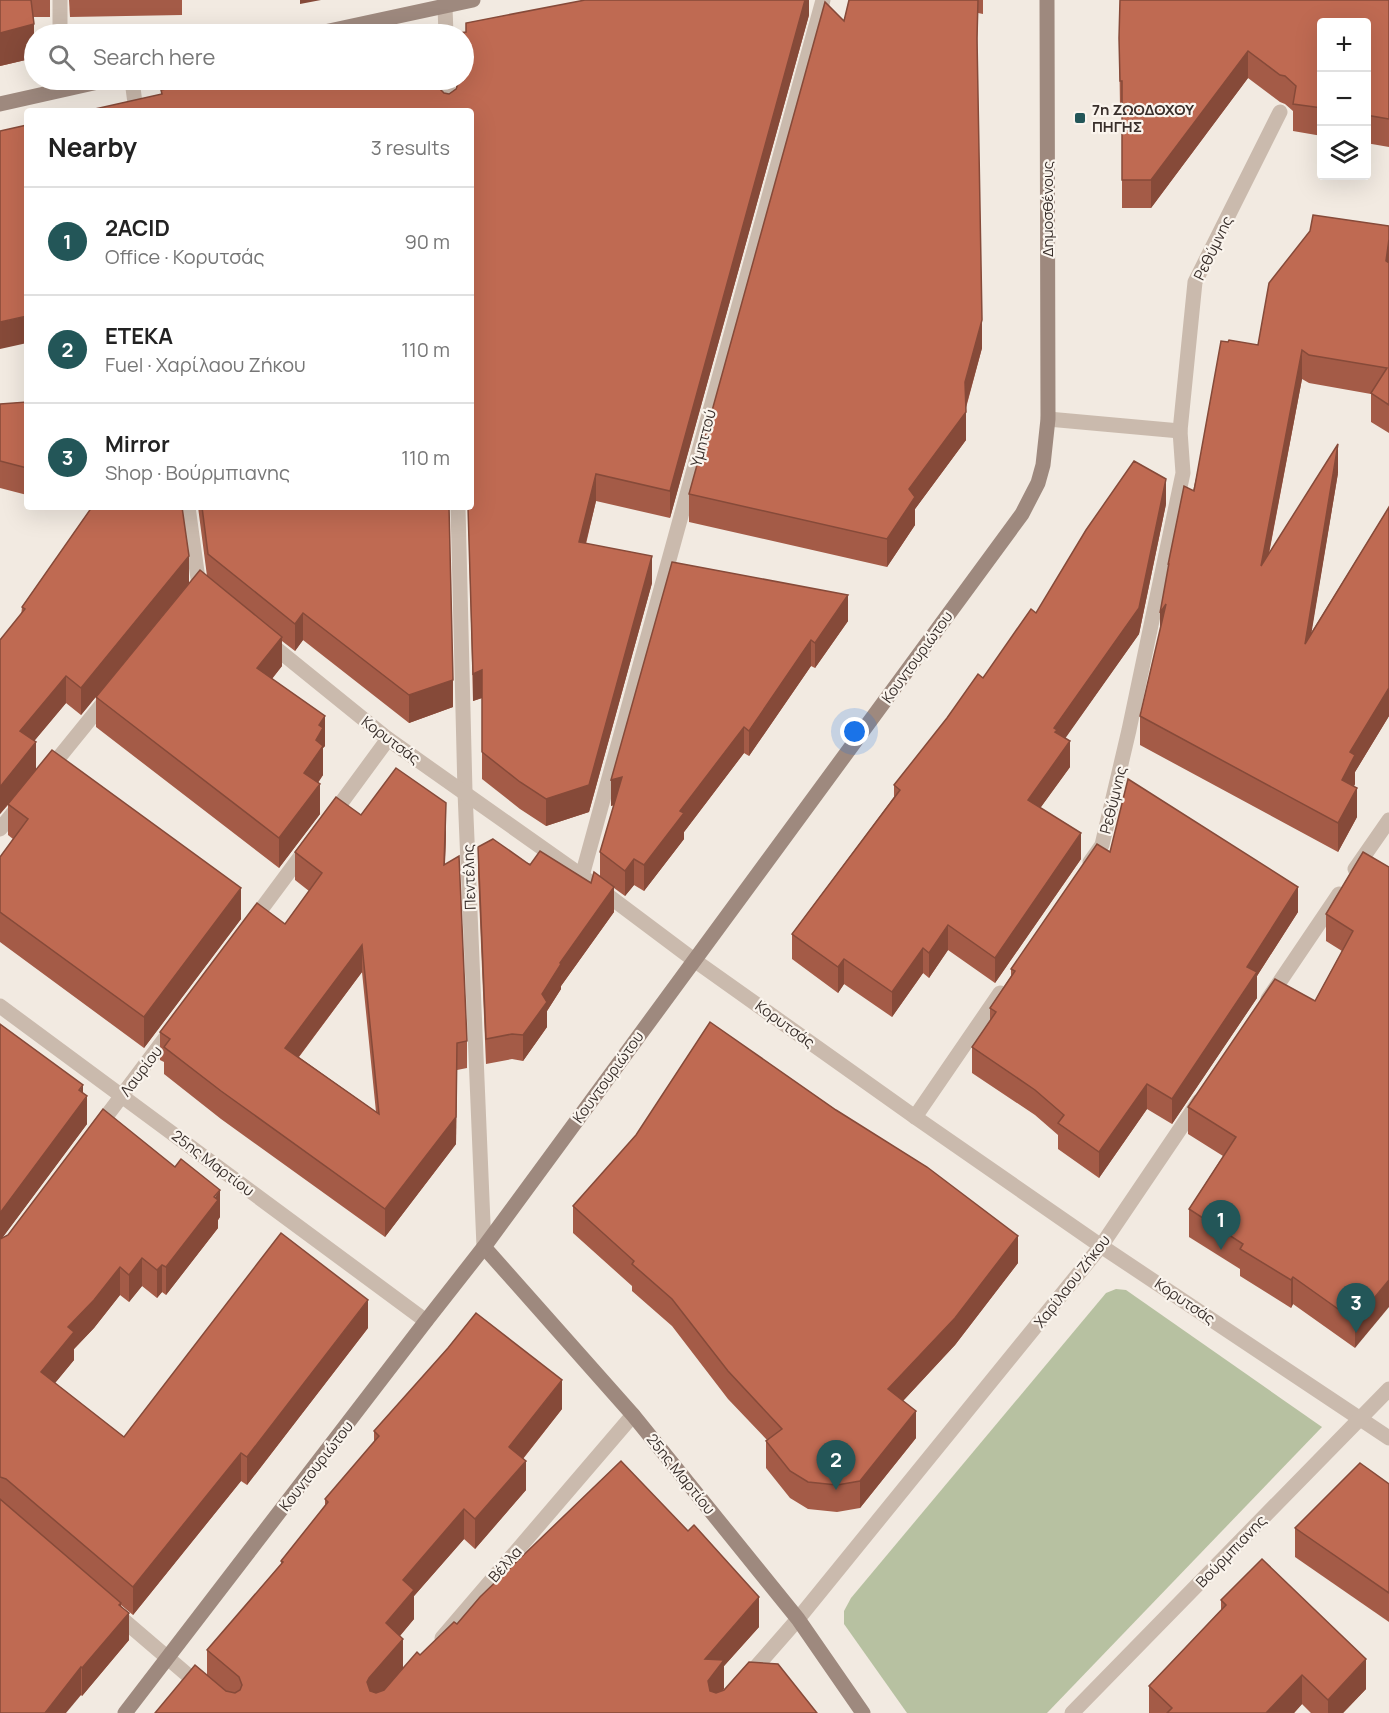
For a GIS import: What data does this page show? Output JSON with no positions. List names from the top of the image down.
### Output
{
  "streets": {
    "street": [
      "Δημοσθένους",
      "Ρεθύμνης",
      "Υμηττού",
      "Κουντουριώτου",
      "Κορυτσάς",
      "Πεντέλης",
      "Λαυρίου",
      "25ης Μαρτίου",
      "Χαρίλαου Ζήκου",
      "Βούρμπιανης",
      "Βέλλα"
    ]
  },
  "crossings": [
    ["Δημοσθένους", "Κουντουριώτου"],
    ["Υμηττού", "Κορυτσάς"],
    ["Κουντουριώτου", "Κορυτσάς"],
    ["Κουντουριώτου", "Πεντέλης"],
    ["Κουντουριώτου", "25ης Μαρτίου"],
    ["Κορυτσάς", "Πεντέλης"],
    ["Κορυτσάς", "Χαρίλαου Ζήκου"],
    ["Κορυτσάς", "Βούρμπιανης"],
    ["Πεντέλης", "25ης Μαρτίου"],
    ["Λαυρίου", "25ης Μαρτίου"],
    ["25ης Μαρτίου", "Χαρίλαου Ζήκου"],
    ["25ης Μαρτίου", "Βέλλα"]
  ],
  "places": {
    "transit": ["7η ΖΩΟΔΟΧΟΥ ΠΗΓΗΣ"]
  },
  "page": {
    "map_buttons": ["+", "−"],
    "search": "Search here",
    "heading": ["Nearby", "3 results"],
    "list": [
      {
        "mark": "1",
        "name": "2ACID",
        "note": "Office · Κορυτσάς",
        "value": "90 m"
      },
      {
        "mark": "2",
        "name": "ΕΤΕΚΑ",
        "note": "Fuel · Χαρίλαου Ζήκου",
        "value": "110 m"
      },
      {
        "mark": "3",
        "name": "Mirror",
        "note": "Shop · Βούρμπιανης",
        "value": "110 m"
      }
    ],
    "pins": ["1", "3", "2"]
  }
}
